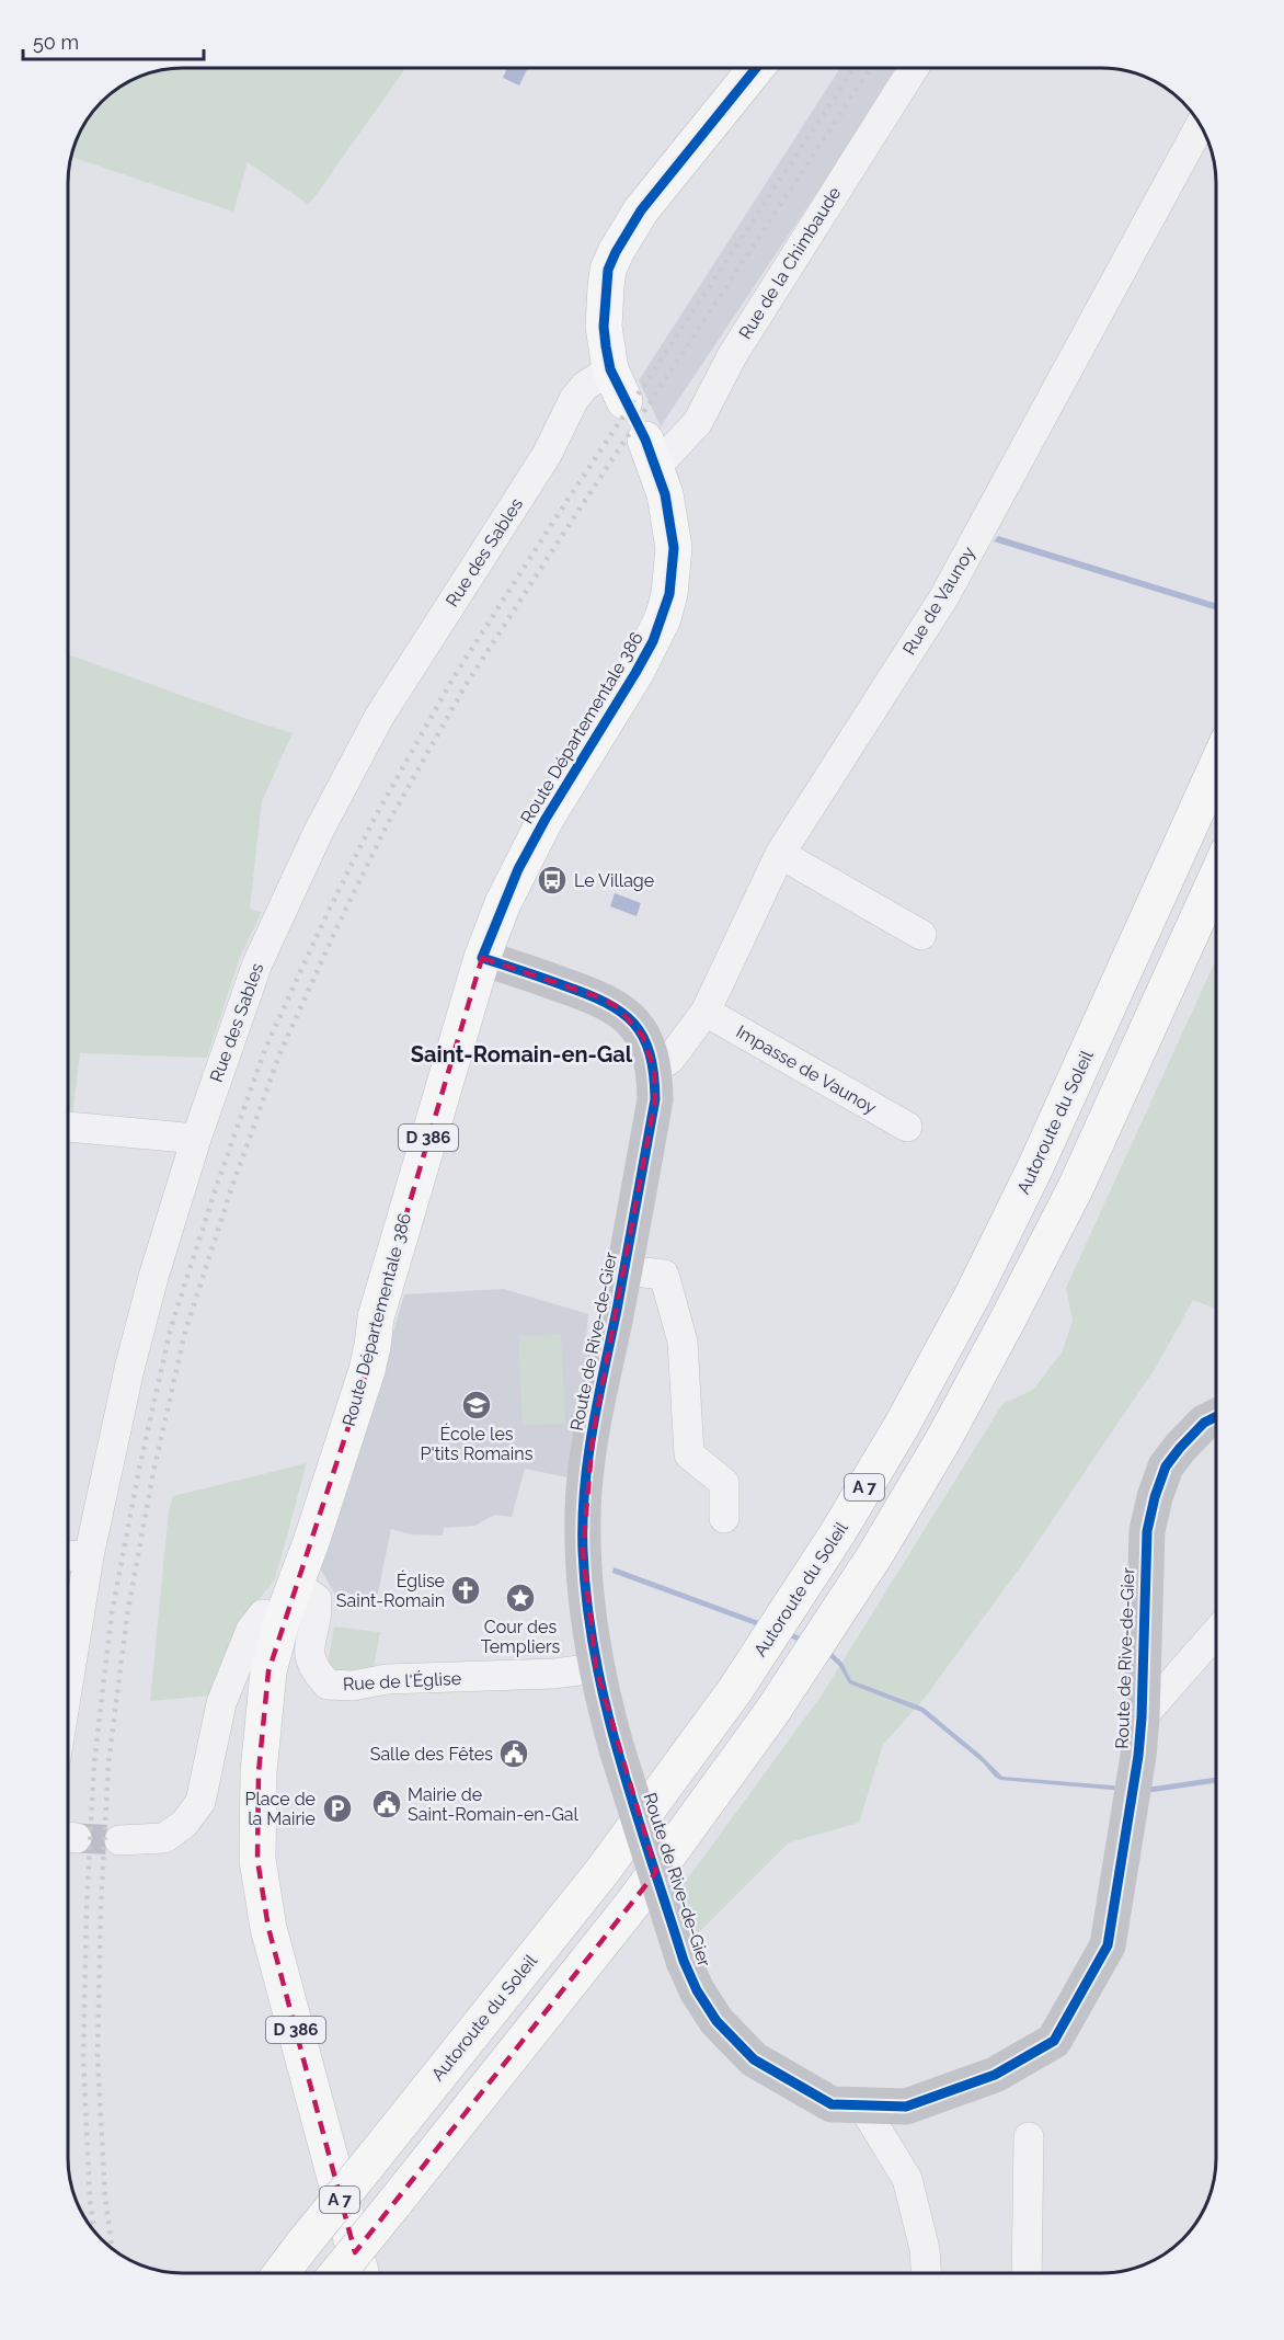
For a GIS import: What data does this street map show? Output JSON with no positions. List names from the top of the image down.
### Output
{
  "streets": {
    "main road": [
      "Route Départementale 386",
      "Autoroute du Soleil",
      "D 386",
      "Route de Rive-de-Gier",
      "A 7"
    ],
    "street": [
      "Rue de la Chimbaude",
      "Rue des Sables",
      "Rue de Vaunoy",
      "Impasse de Vaunoy",
      "Rue de l'Église"
    ]
  },
  "crossings": [
    ["Rue de la Chimbaude", "Route Départementale 386"],
    ["Rue de Vaunoy", "Impasse de Vaunoy"],
    ["Rue de Vaunoy", "Route de Rive-de-Gier"],
    ["Route Départementale 386", "Route de Rive-de-Gier"],
    ["Route Départementale 386", "Rue de l'Église"],
    ["Route de Rive-de-Gier", "Rue de l'Église"]
  ],
  "districts": ["Saint-Romain-en-Gal"],
  "places": {
    "bus stop": ["Le Village"],
    "school or university": ["École les P'tits Romains"],
    "church": ["Église Saint-Romain"],
    "place": ["Cour des Templiers"],
    "public building": ["Salle des Fêtes", "Mairie de Saint-Romain-en-Gal"],
    "parking": ["Place de la Mairie"]
  },
  "scale_bar": "50 m"
}
